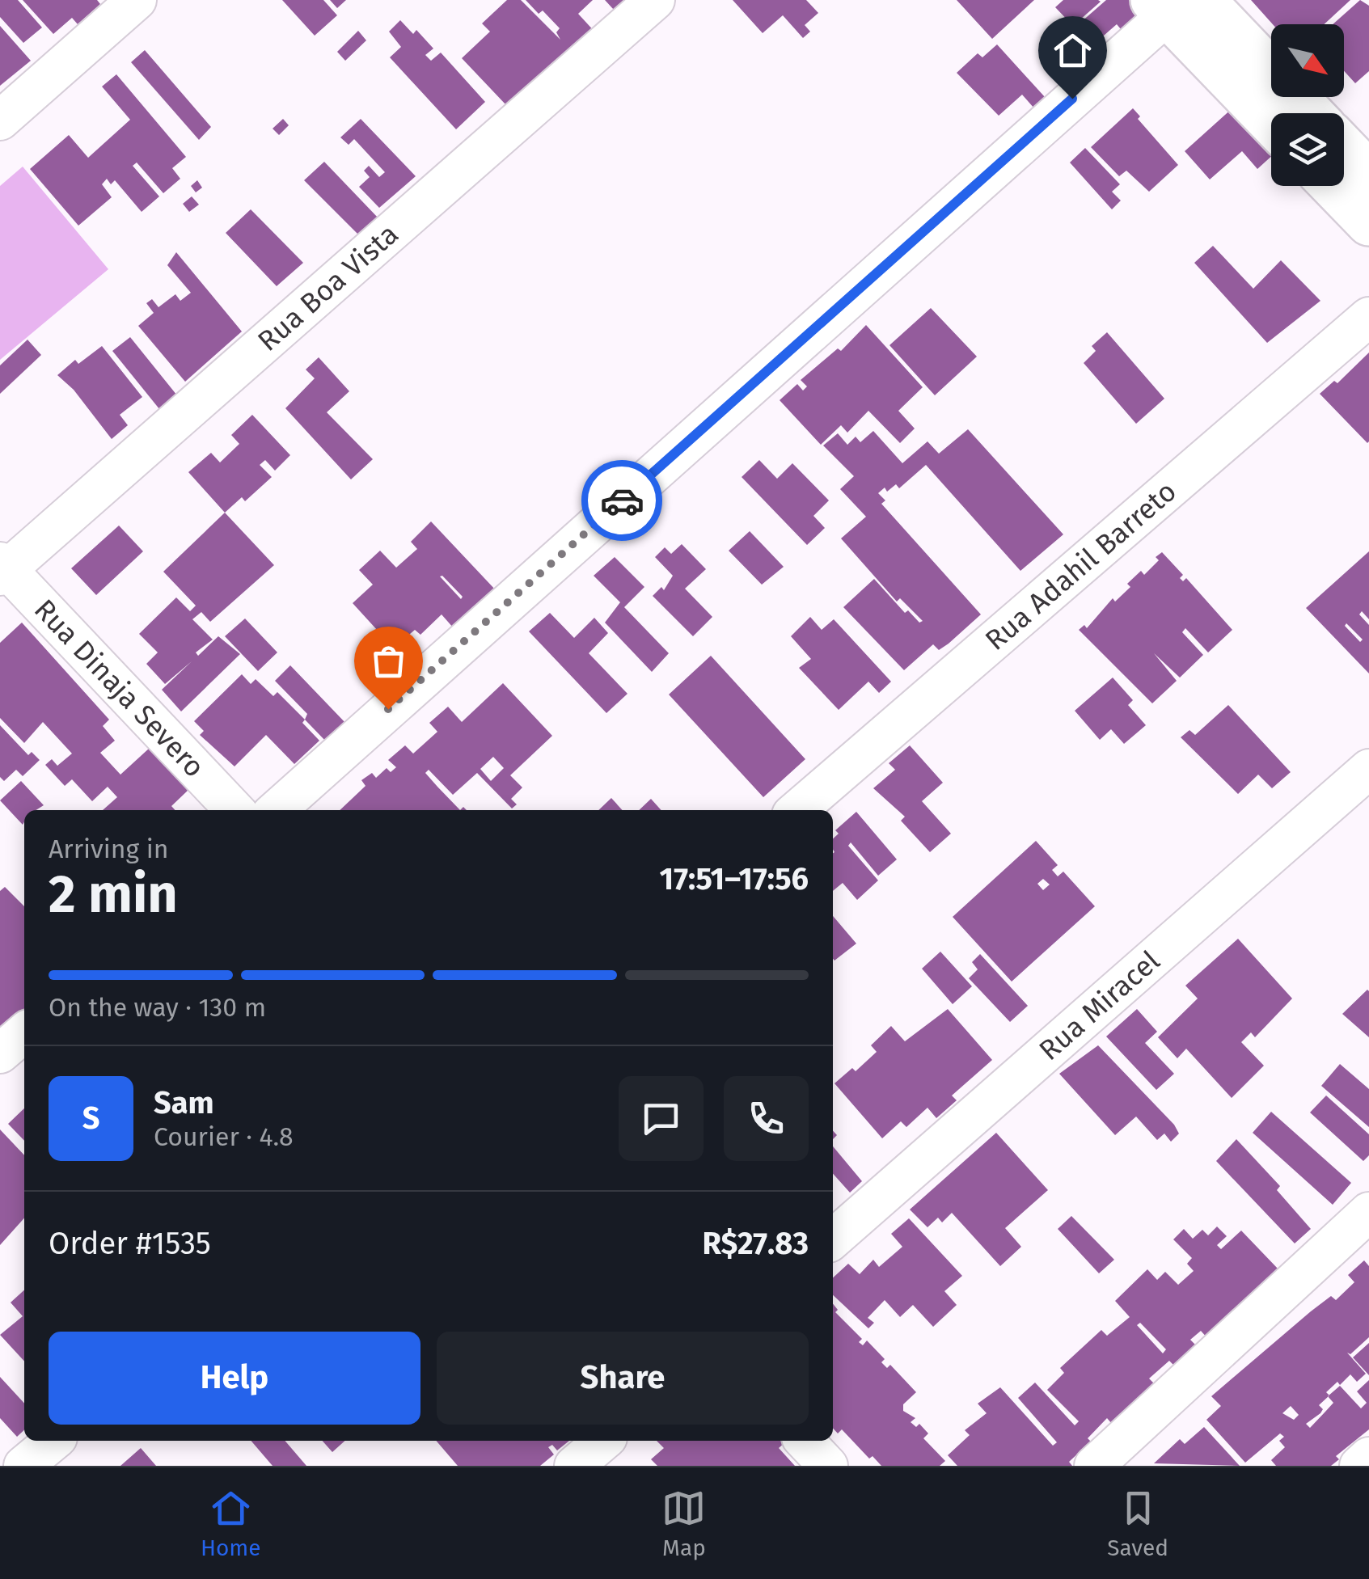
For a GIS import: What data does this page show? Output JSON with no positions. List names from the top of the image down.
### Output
{
  "streets": {
    "street": [
      "Rua Boa Vista",
      "Rua Adahil Barreto",
      "Rua Dinaja Severo",
      "Rua Miracel"
    ]
  },
  "crossings": [
    ["Rua Boa Vista", "Rua Dinaja Severo"]
  ],
  "north": "bottom right",
  "page": {
    "heading": ["2 min", "Arriving in", "17:51–17:56"],
    "panel": [
      "Sam",
      "Courier · 4.8",
      "Order #1535",
      "R$27.83"
    ],
    "bar": "On the way · 130 m",
    "round": "S",
    "buttons": ["Help", "Share"],
    "tabs": ["Home", "Map", "Saved"]
  }
}
